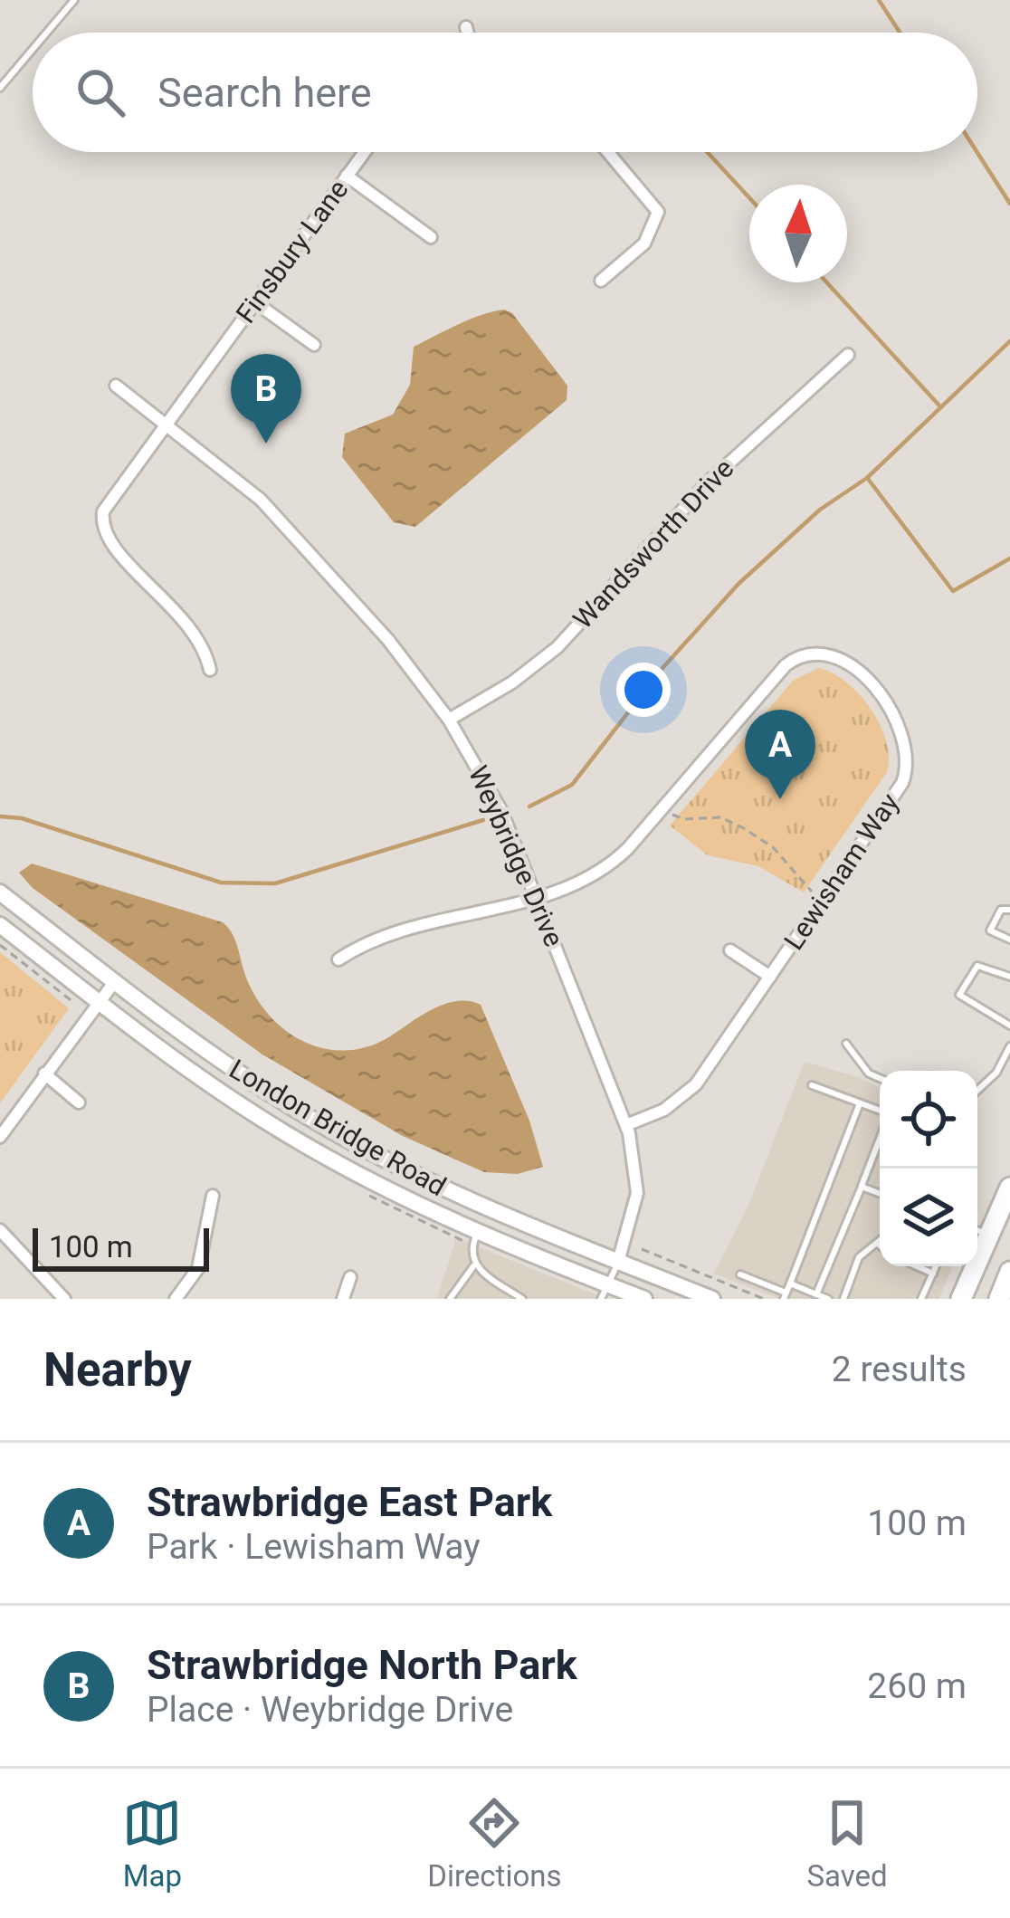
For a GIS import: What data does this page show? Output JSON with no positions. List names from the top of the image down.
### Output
{
  "streets": {
    "main road": ["London Bridge Road"],
    "street": [
      "Finsbury Lane",
      "Wandsworth Drive",
      "Weybridge Drive",
      "Lewisham Way"
    ]
  },
  "crossings": [
    ["Finsbury Lane", "Weybridge Drive"],
    ["Wandsworth Drive", "Weybridge Drive"],
    ["Weybridge Drive", "Lewisham Way"],
    ["Weybridge Drive", "London Bridge Road"]
  ],
  "scale_bar": "100 m",
  "north": "top",
  "page": {
    "search": "Search here",
    "pins": ["B", "A"],
    "scale": "100 m",
    "heading": ["Nearby", "2 results"],
    "list": [
      {
        "mark": "A",
        "name": "Strawbridge East Park",
        "note": "Park · Lewisham Way",
        "value": "100 m"
      },
      {
        "mark": "B",
        "name": "Strawbridge North Park",
        "note": "Place · Weybridge Drive",
        "value": "260 m"
      }
    ],
    "nav": ["Map", "Directions", "Saved"]
  }
}
